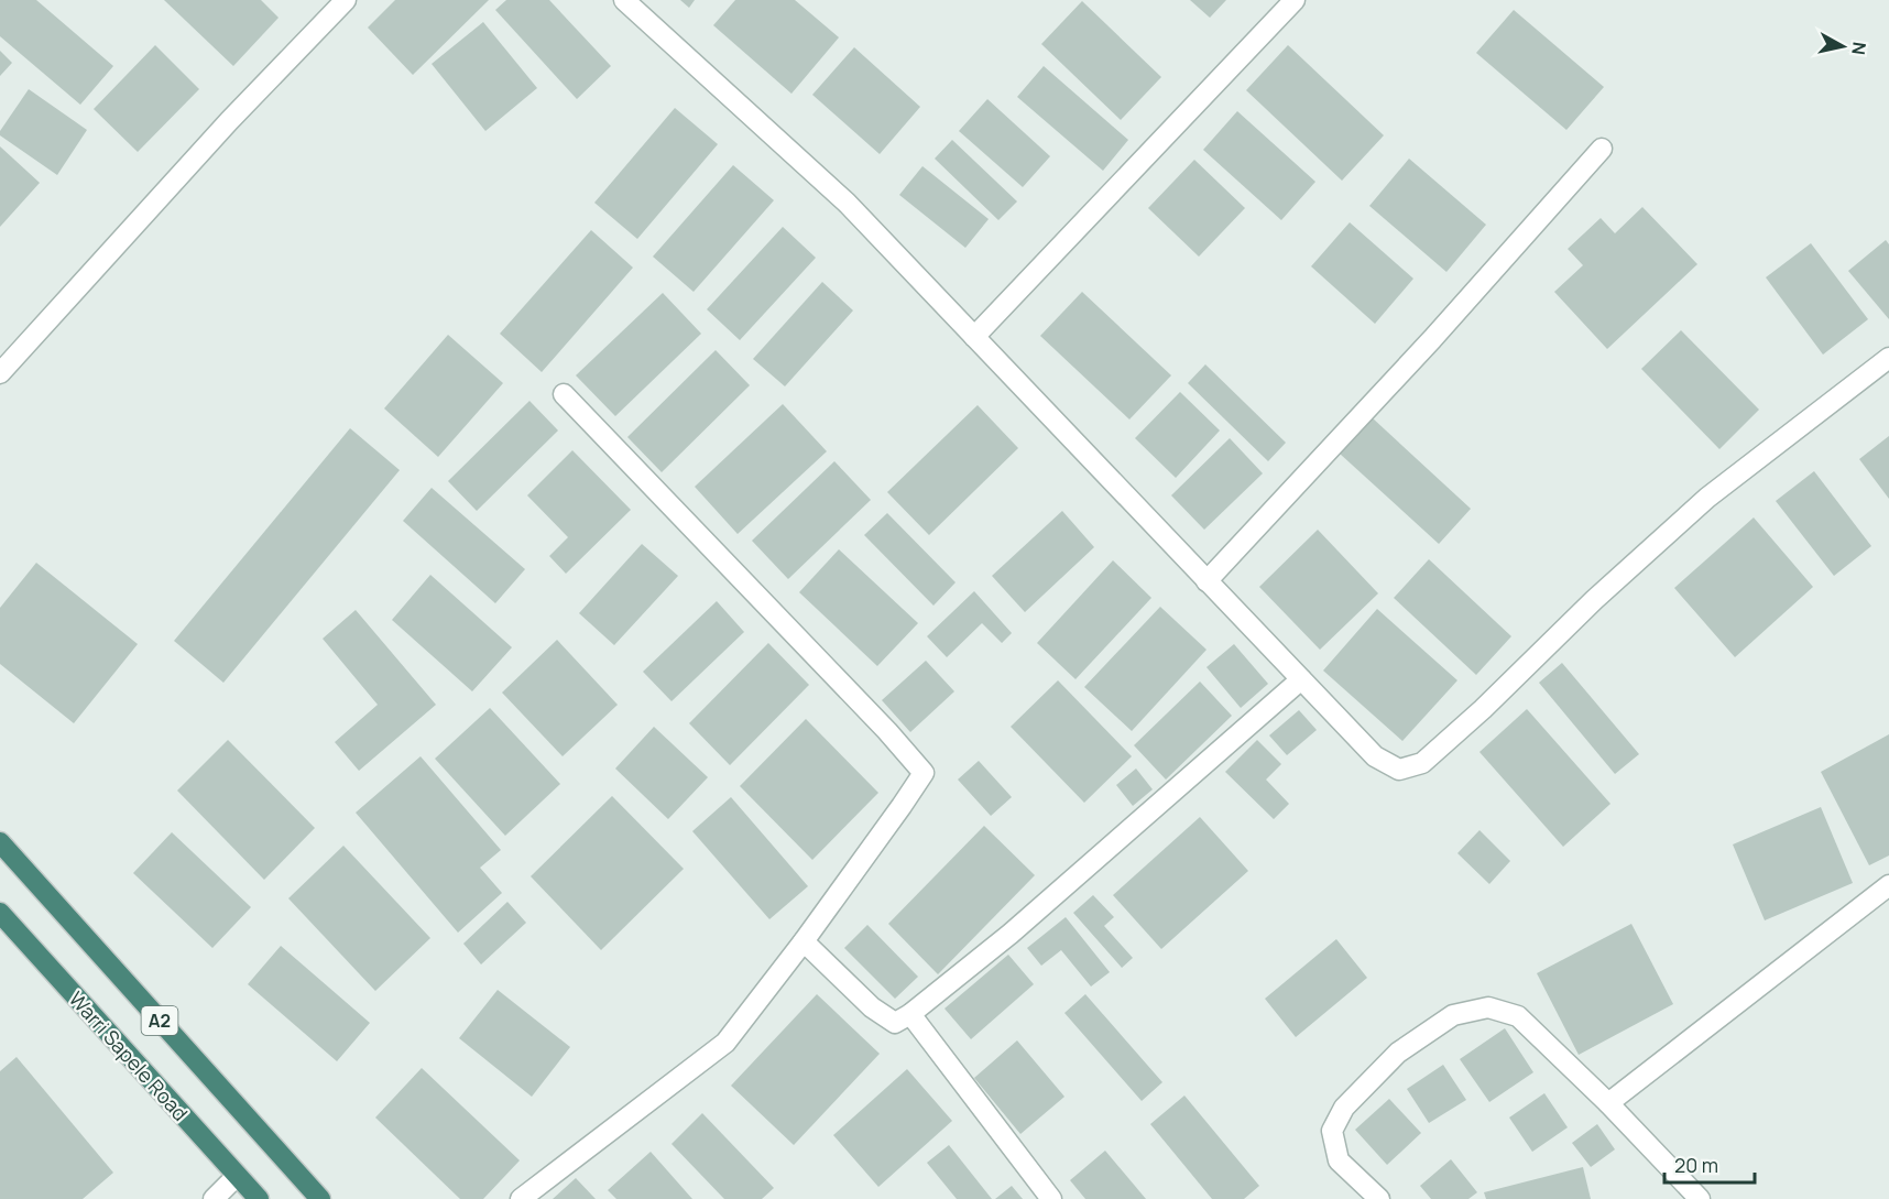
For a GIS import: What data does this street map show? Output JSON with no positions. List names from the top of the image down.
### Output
{
  "streets": {
    "highway": ["A2", "Warri Sapele Road"]
  },
  "scale_bar": "20 m",
  "north": "right"
}
